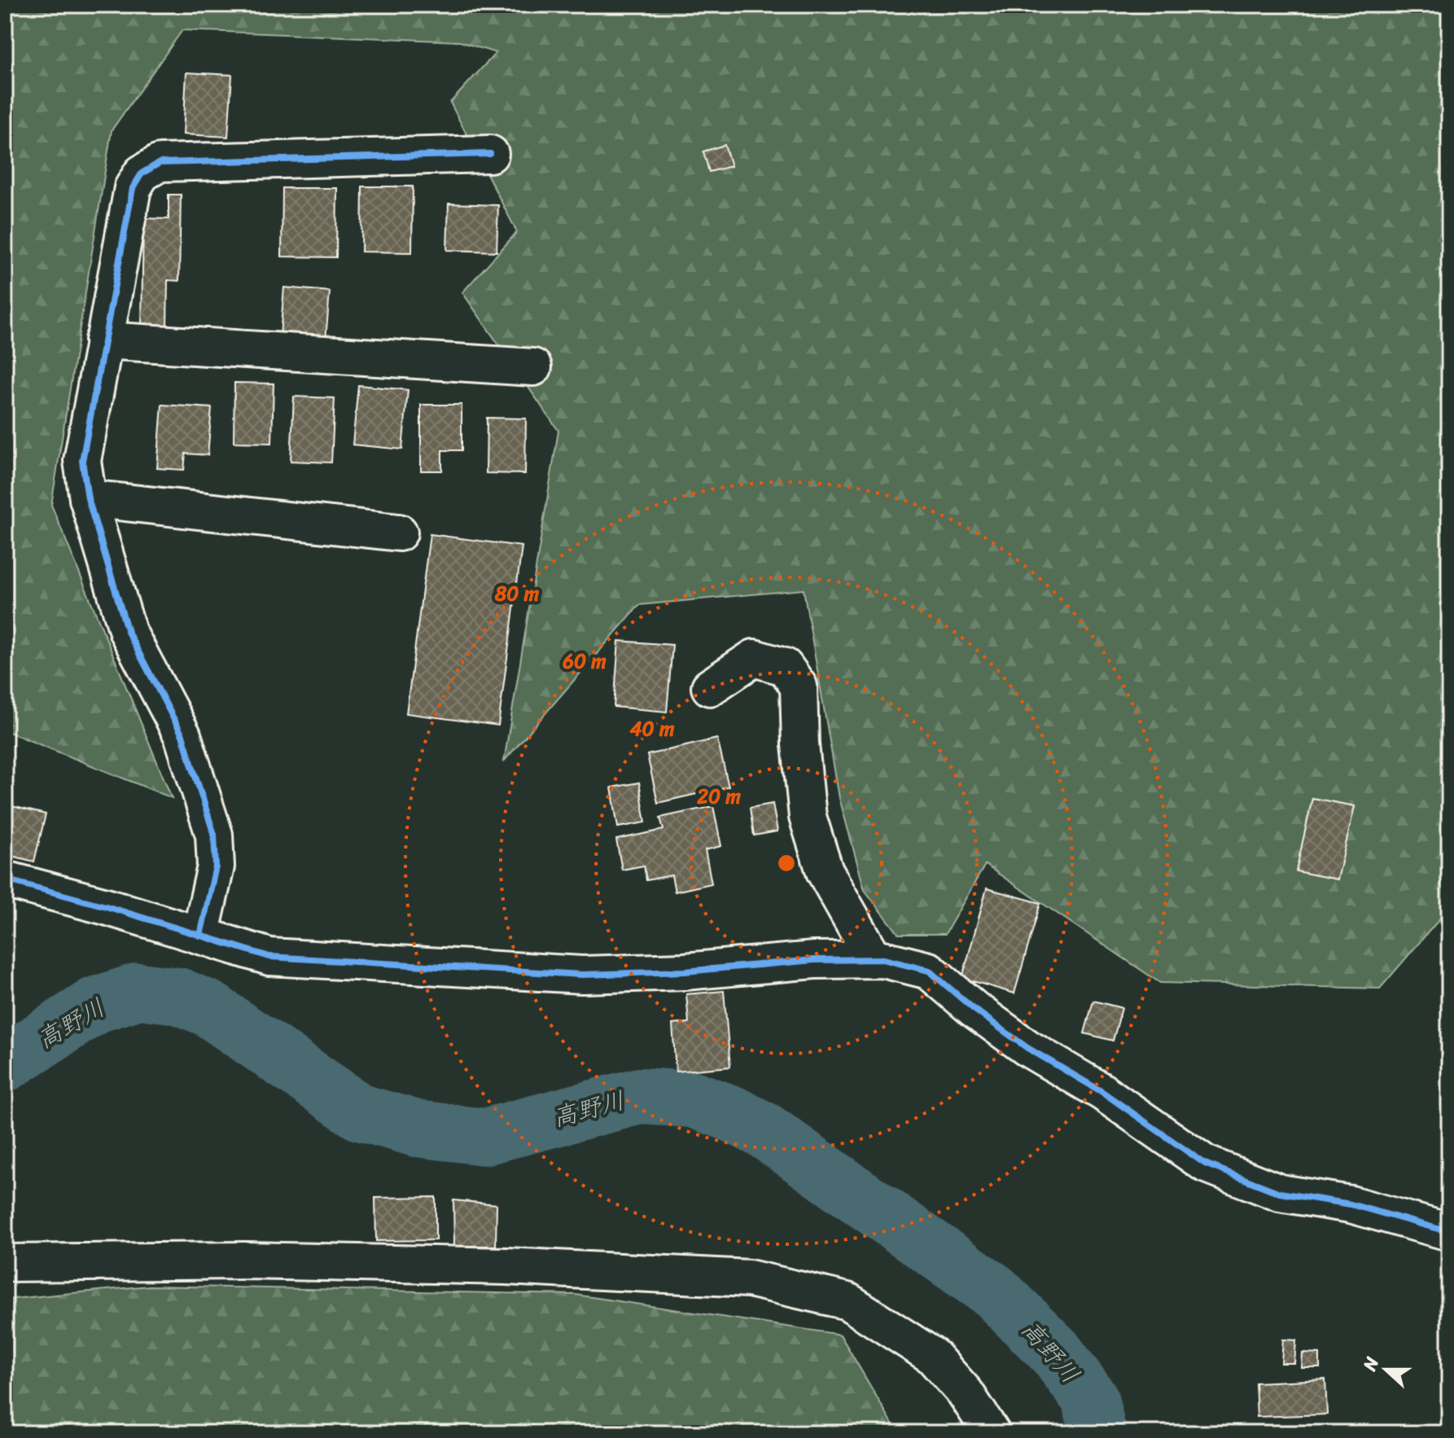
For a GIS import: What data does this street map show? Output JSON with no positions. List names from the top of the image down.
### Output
{
  "water": ["高野川"],
  "north": "left",
  "rings": [
    "80 m",
    "60 m",
    "40 m",
    "20 m"
  ]
}
